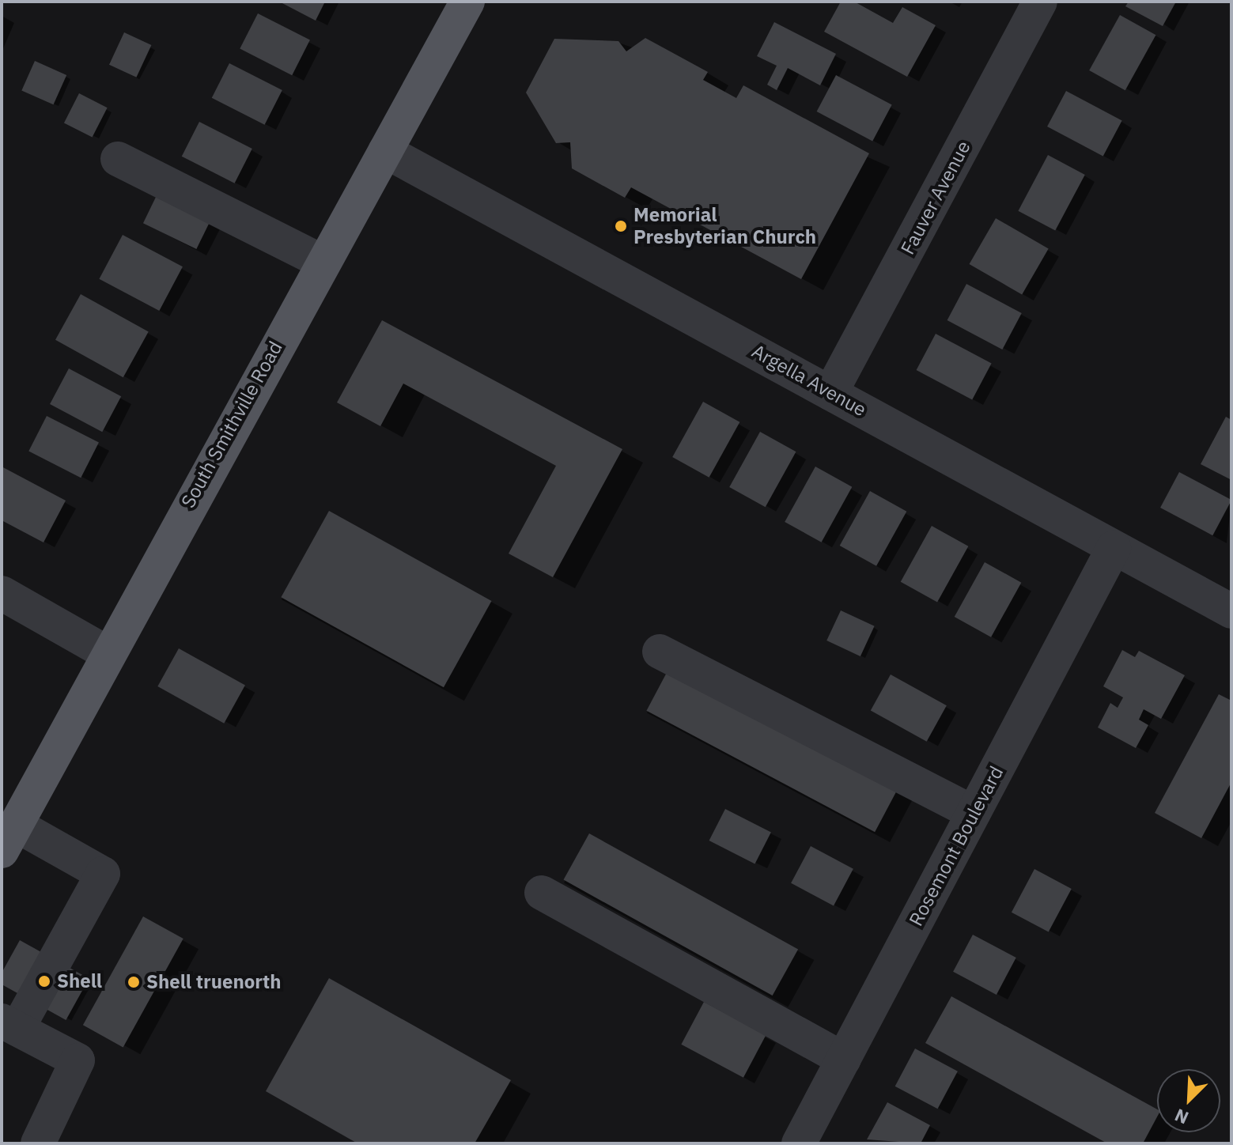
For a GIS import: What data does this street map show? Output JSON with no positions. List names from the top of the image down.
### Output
{
  "streets": {
    "main road": ["South Smithville Road"],
    "street": ["Fauver Avenue", "Argella Avenue", "Rosemont Boulevard"]
  },
  "crossings": [
    ["Fauver Avenue", "Argella Avenue"],
    ["Argella Avenue", "South Smithville Road"],
    ["Argella Avenue", "Rosemont Boulevard"]
  ],
  "places": ["Memorial Presbyterian Church", "Shell", "Shell truenorth"],
  "north": "bottom left"
}
